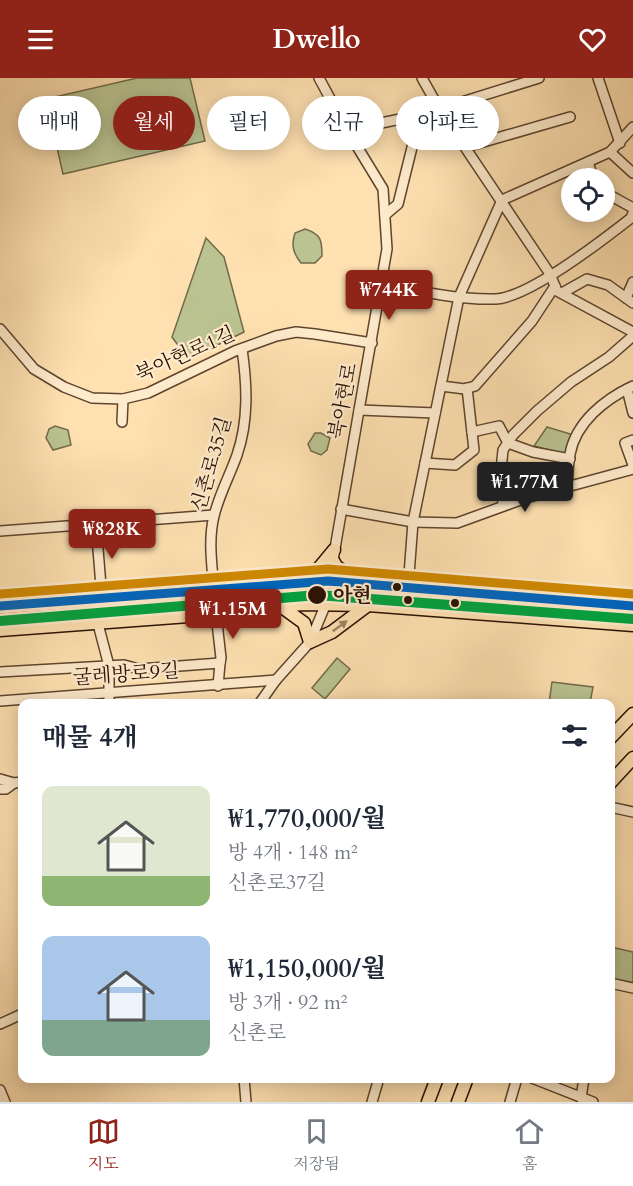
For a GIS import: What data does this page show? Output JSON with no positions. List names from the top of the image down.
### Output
{
  "streets": {
    "street": [
      "북아현로1길",
      "북아현로",
      "신촌로35길",
      "굴레방로9길"
    ]
  },
  "crossings": [
    ["북아현로1길", "북아현로"],
    ["북아현로1길", "신촌로35길"],
    ["북아현로", "굴레방로9길"]
  ],
  "places": ["아현"],
  "page": {
    "header": "Dwello",
    "chip": [
      "매매",
      "월세",
      "필터",
      "신규",
      "아파트"
    ],
    "price": [
      "₩744K",
      "₩1.77M",
      "₩828K",
      "₩1.15M"
    ],
    "heading": "매물 4개",
    "list": [
      {
        "name": "₩1,770,000/월",
        "note": "방 4개 · 148 m² · 신촌로37길"
      },
      {
        "name": "₩1,150,000/월",
        "note": "방 3개 · 92 m² · 신촌로"
      }
    ],
    "tabs": ["지도", "저장됨", "홈"]
  }
}
